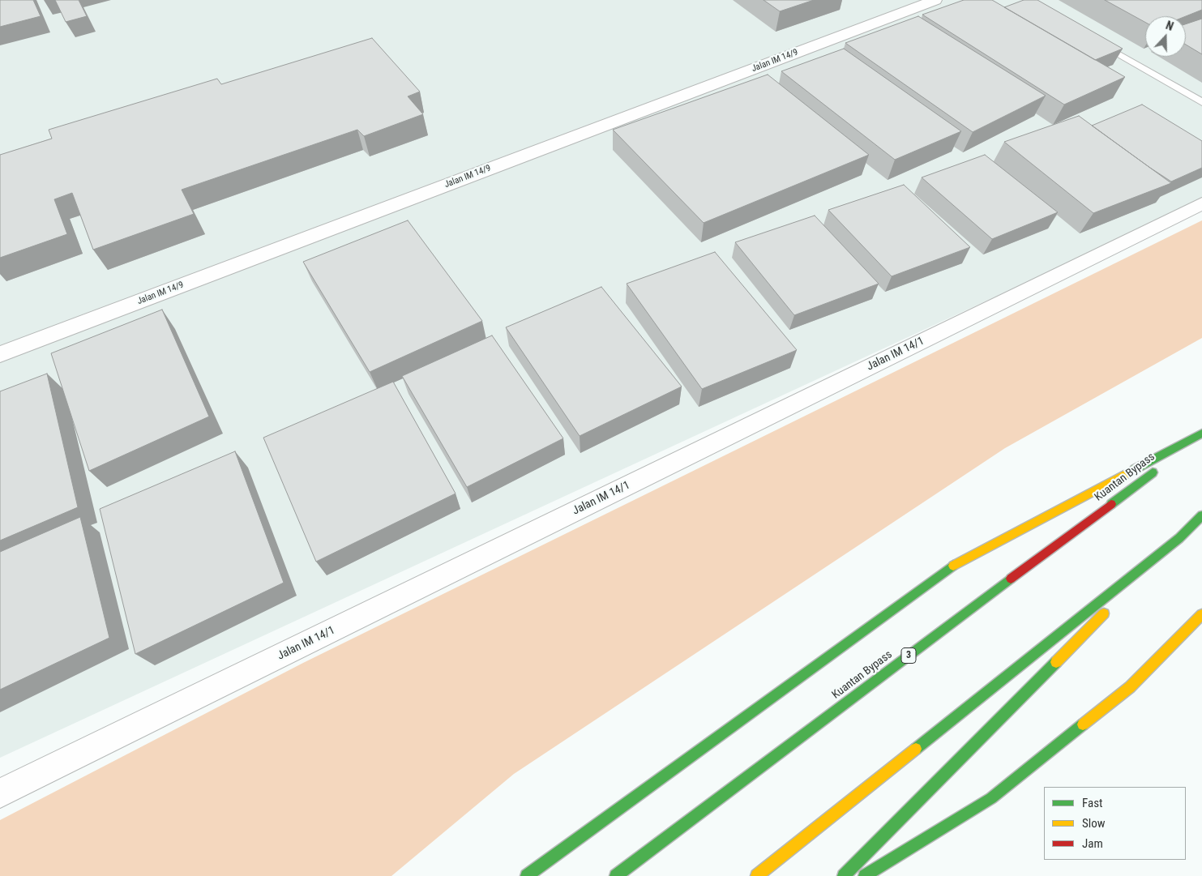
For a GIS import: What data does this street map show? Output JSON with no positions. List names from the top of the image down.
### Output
{
  "streets": {
    "main road": ["Kuantan Bypass", "3"],
    "street": ["Jalan IM 14/9", "Jalan IM 14/1"]
  },
  "legend": ["Fast", "Slow", "Jam"],
  "north": "top"
}
